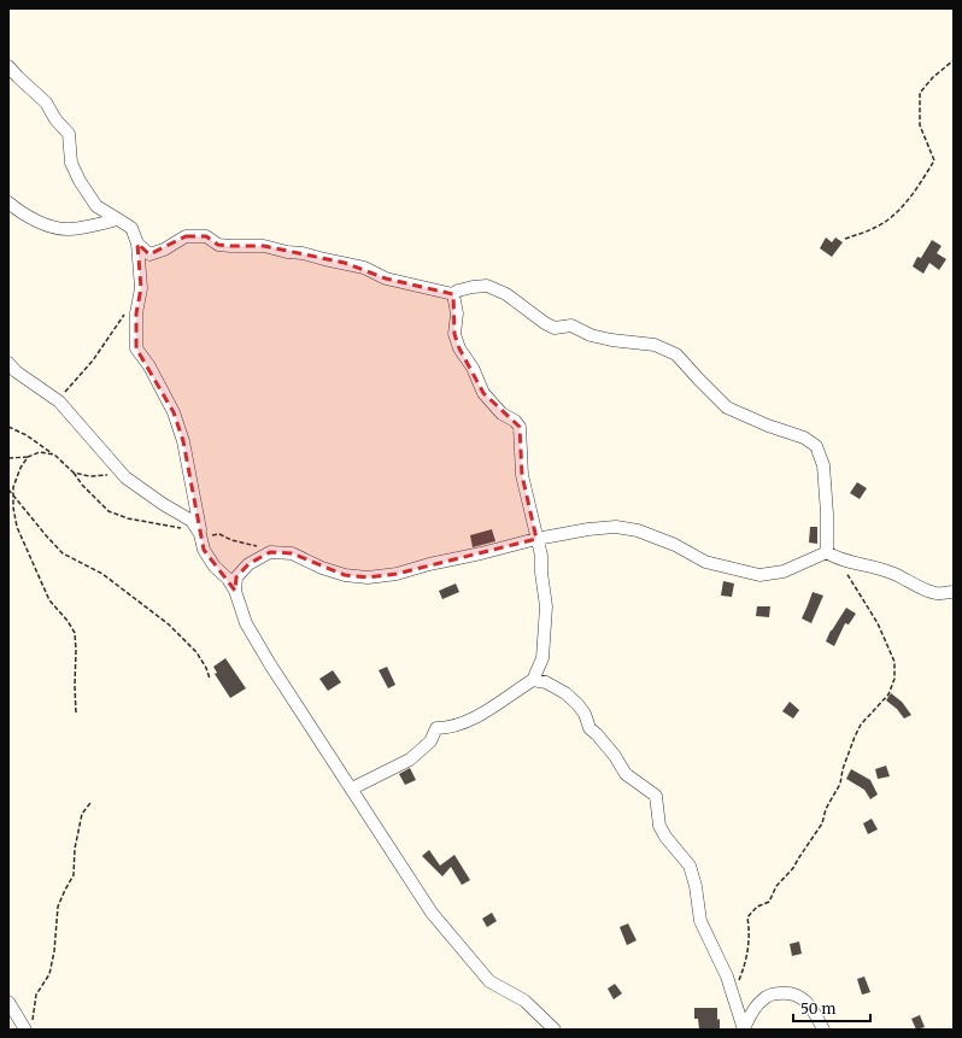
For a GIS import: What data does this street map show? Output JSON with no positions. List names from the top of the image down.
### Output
{
  "scale_bar": "50 m"
}
